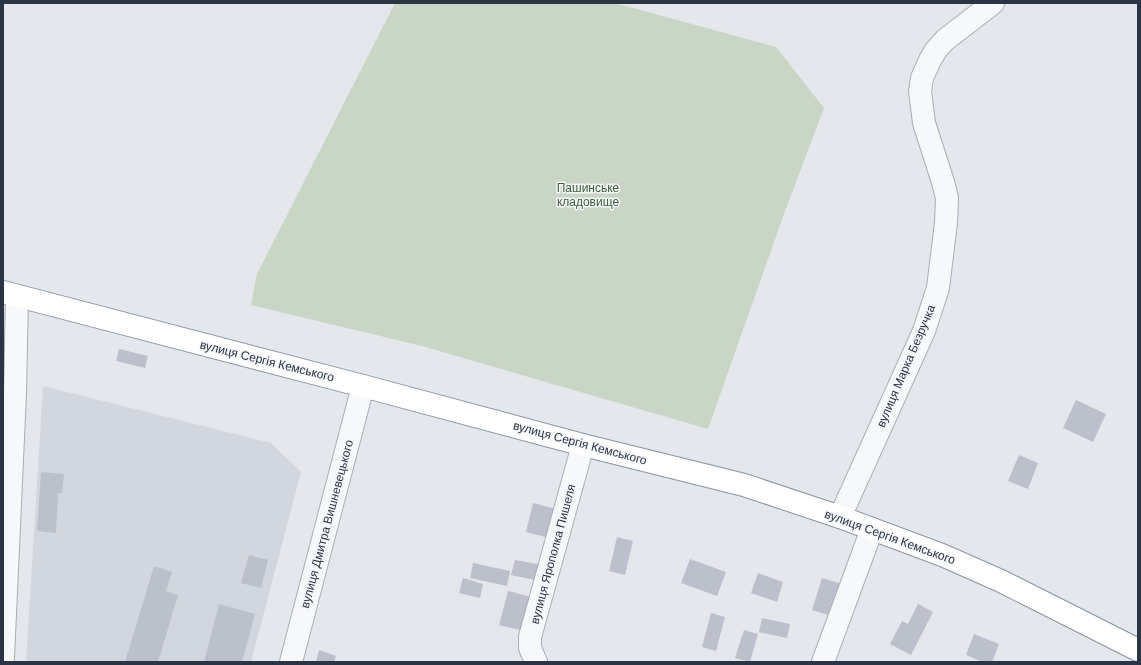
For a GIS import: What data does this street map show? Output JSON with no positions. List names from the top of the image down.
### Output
{
  "streets": {
    "highway": ["вулиця Сергія Кемського"],
    "street": ["вулиця Марка Безручка", "вулиця Дмитра Вишневецького", "вулиця Ярополка Пишеля"]
  },
  "crossings": [
    ["вулиця Сергія Кемського", "вулиця Марка Безручка"],
    ["вулиця Сергія Кемського", "вулиця Дмитра Вишневецького"],
    ["вулиця Сергія Кемського", "вулиця Ярополка Пишеля"]
  ],
  "parks": ["Пашинське кладовище"]
}
